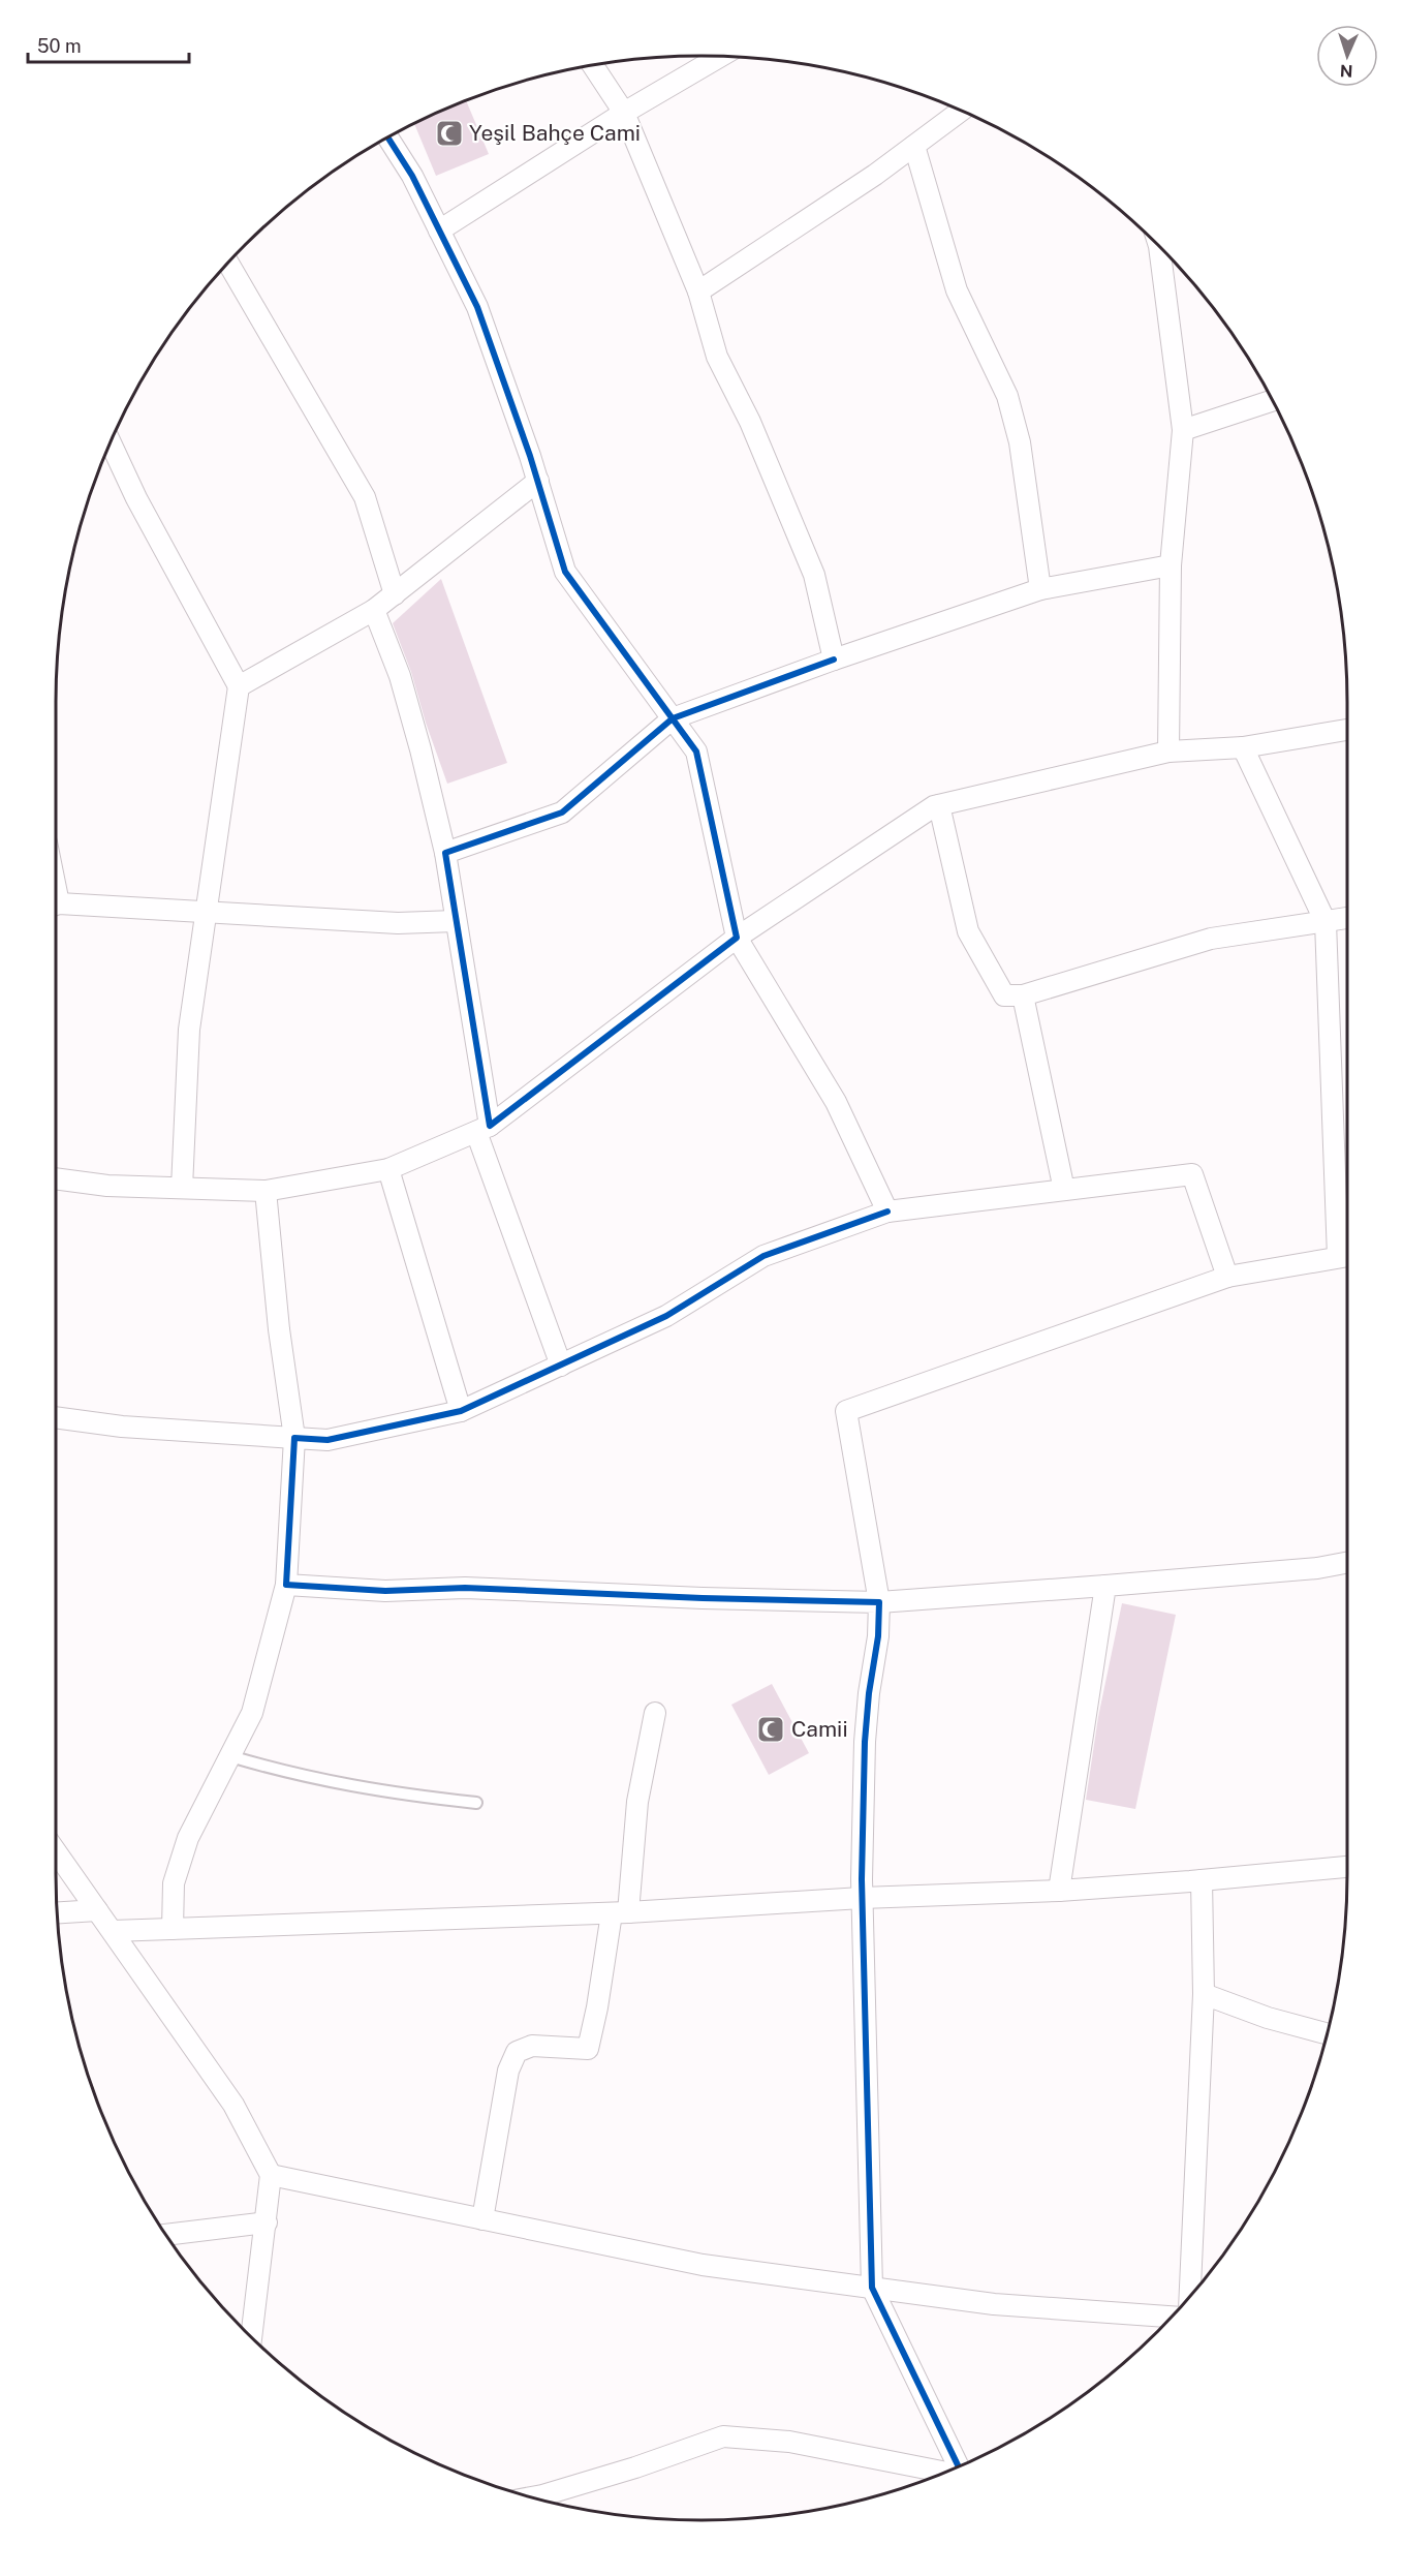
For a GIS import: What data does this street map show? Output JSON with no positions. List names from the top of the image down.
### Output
{
  "places": {
    "mosque": ["Yeşil Bahçe Cami", "Camii"]
  },
  "scale_bar": "50 m",
  "north": "bottom"
}
